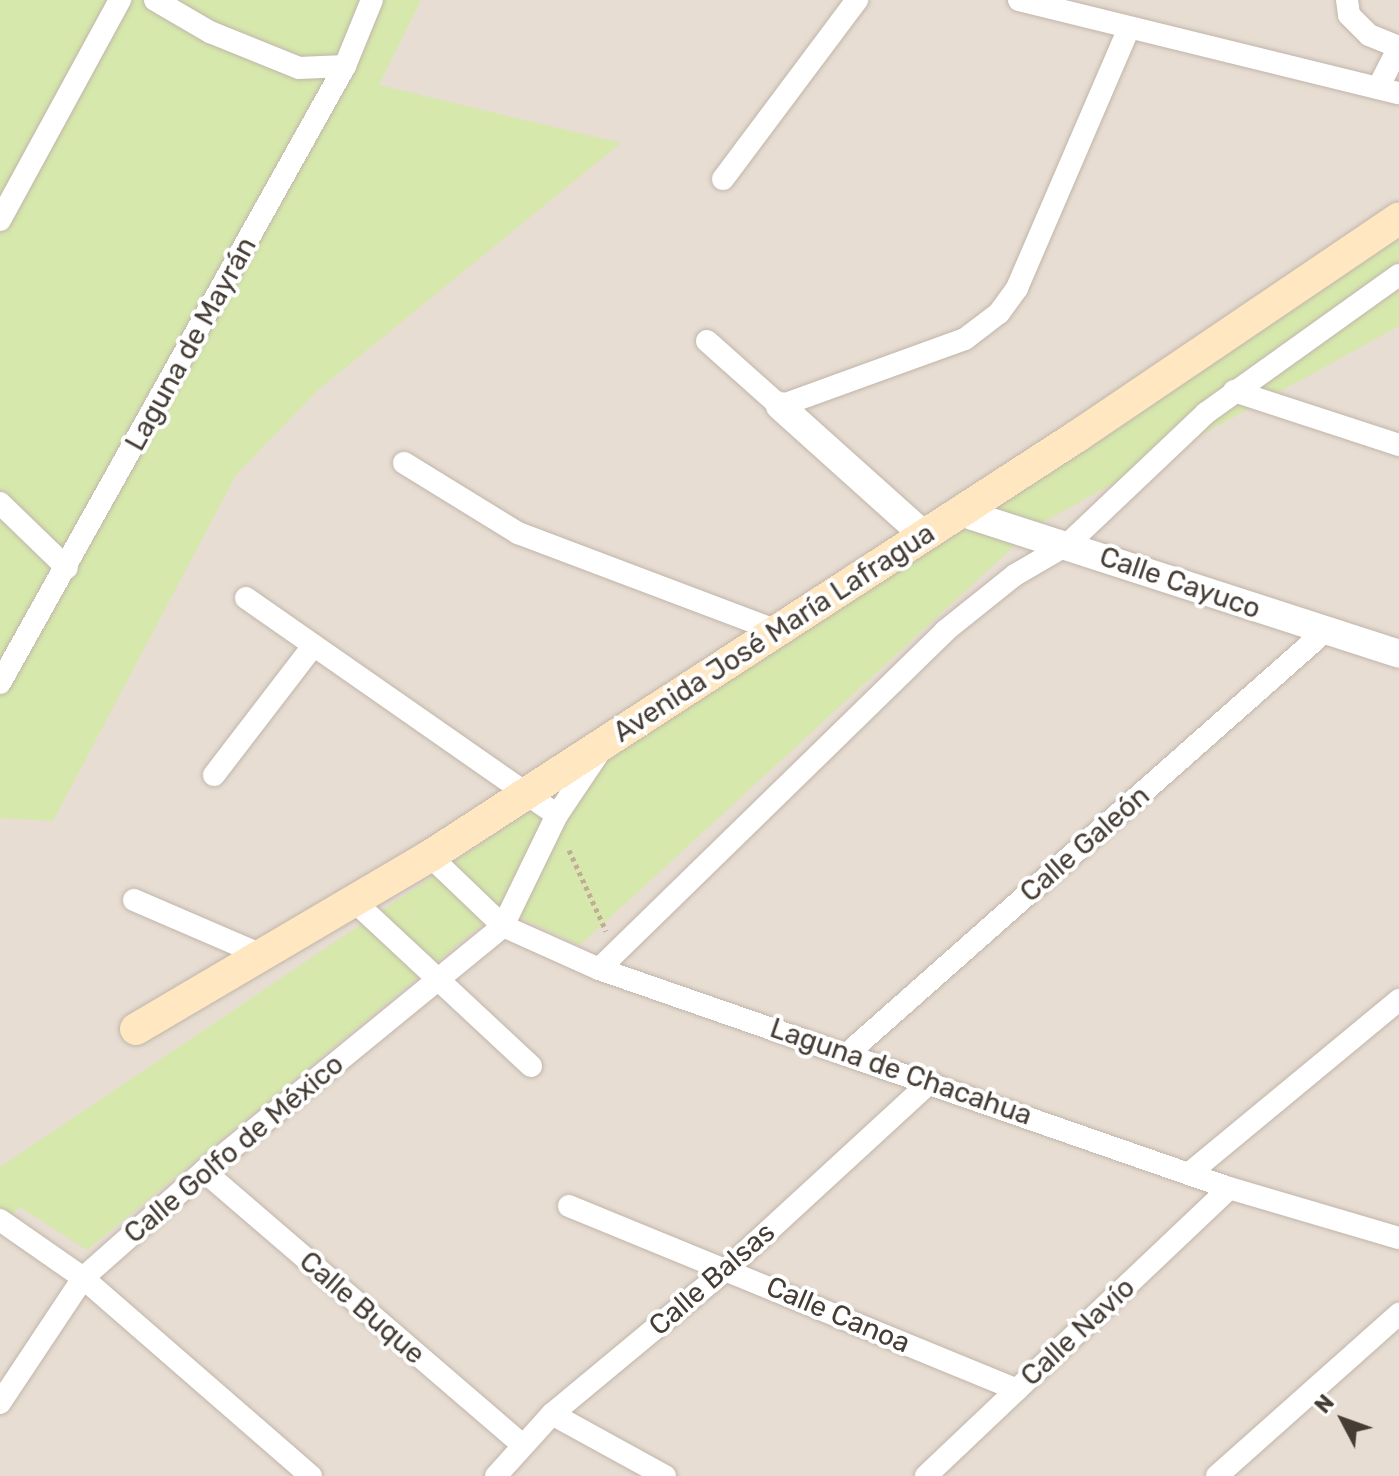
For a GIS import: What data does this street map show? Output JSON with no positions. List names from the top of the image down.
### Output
{
  "streets": {
    "main road": ["Avenida José María Lafragua"],
    "street": [
      "Laguna de Mayrán",
      "Calle Cayuco",
      "Calle Galeón",
      "Laguna de Chacahua",
      "Calle Golfo de México",
      "Calle Balsas",
      "Calle Buque",
      "Calle Canoa",
      "Calle Navío"
    ]
  },
  "crossings": [
    ["Calle Cayuco", "Avenida José María Lafragua"],
    ["Calle Cayuco", "Calle Galeón"],
    ["Avenida José María Lafragua", "Laguna de Chacahua"],
    ["Calle Galeón", "Laguna de Chacahua"],
    ["Laguna de Chacahua", "Calle Golfo de México"],
    ["Laguna de Chacahua", "Calle Balsas"],
    ["Laguna de Chacahua", "Calle Navío"],
    ["Calle Golfo de México", "Calle Buque"],
    ["Calle Balsas", "Calle Buque"],
    ["Calle Balsas", "Calle Canoa"],
    ["Calle Canoa", "Calle Navío"]
  ],
  "north": "top left"
}
